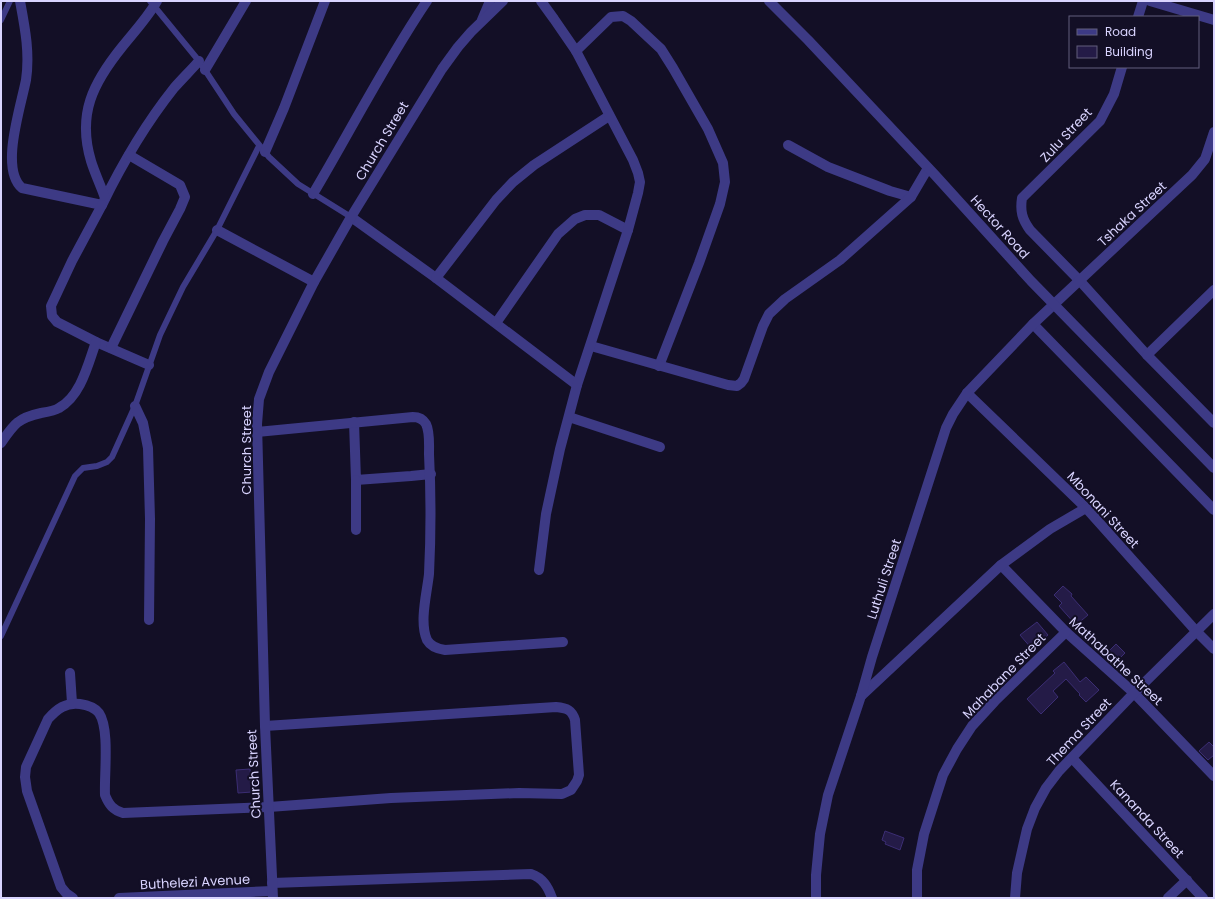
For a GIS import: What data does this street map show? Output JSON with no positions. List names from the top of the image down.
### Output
{
  "streets": {
    "street": [
      "Zulu Street",
      "Church Street",
      "Tshaka Street",
      "Hector Road",
      "Mbonani Street",
      "Luthuli Street",
      "Mathabathe Street",
      "Mahabane Street",
      "Thema Street",
      "Kananda Street",
      "Buthelezi Avenue"
    ]
  },
  "crossings": [
    ["Zulu Street", "Hector Road"],
    ["Church Street", "Buthelezi Avenue"],
    ["Tshaka Street", "Hector Road"],
    ["Tshaka Street", "Luthuli Street"],
    ["Hector Road", "Luthuli Street"],
    ["Mbonani Street", "Luthuli Street"],
    ["Mbonani Street", "Thema Street"],
    ["Mathabathe Street", "Mahabane Street"],
    ["Mathabathe Street", "Thema Street"],
    ["Thema Street", "Kananda Street"]
  ],
  "legend": ["Road", "Building"]
}
